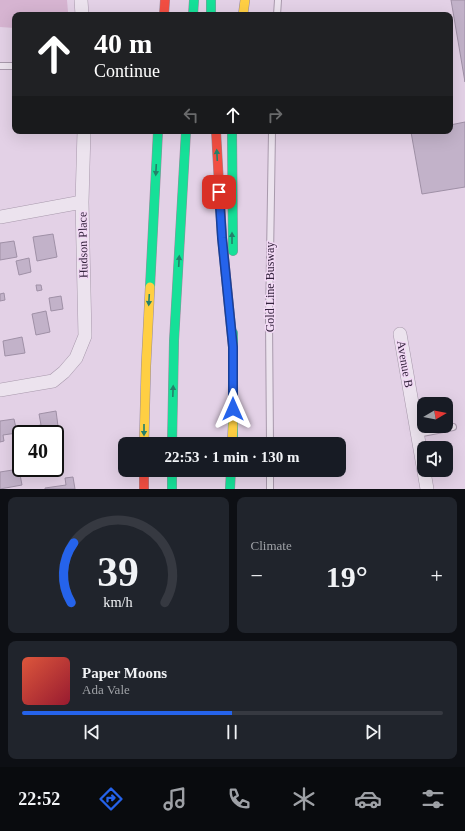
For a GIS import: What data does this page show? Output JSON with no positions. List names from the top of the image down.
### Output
{
  "streets": {
    "street": ["Hudson Place", "Avenue B"],
    "lane": ["Gold Line Busway"]
  },
  "north": "right",
  "page": {
    "turn": ["40 m", "Continue"],
    "limit": "40",
    "trip": "22:53 · 1 min · 130 m",
    "tile": "Climate",
    "heat": ["−", "19°", "+"],
    "song": ["Paper Moons", "Ada Vale"],
    "tabs": "22:52",
    "gauge": ["39", "km/h"]
  }
}
